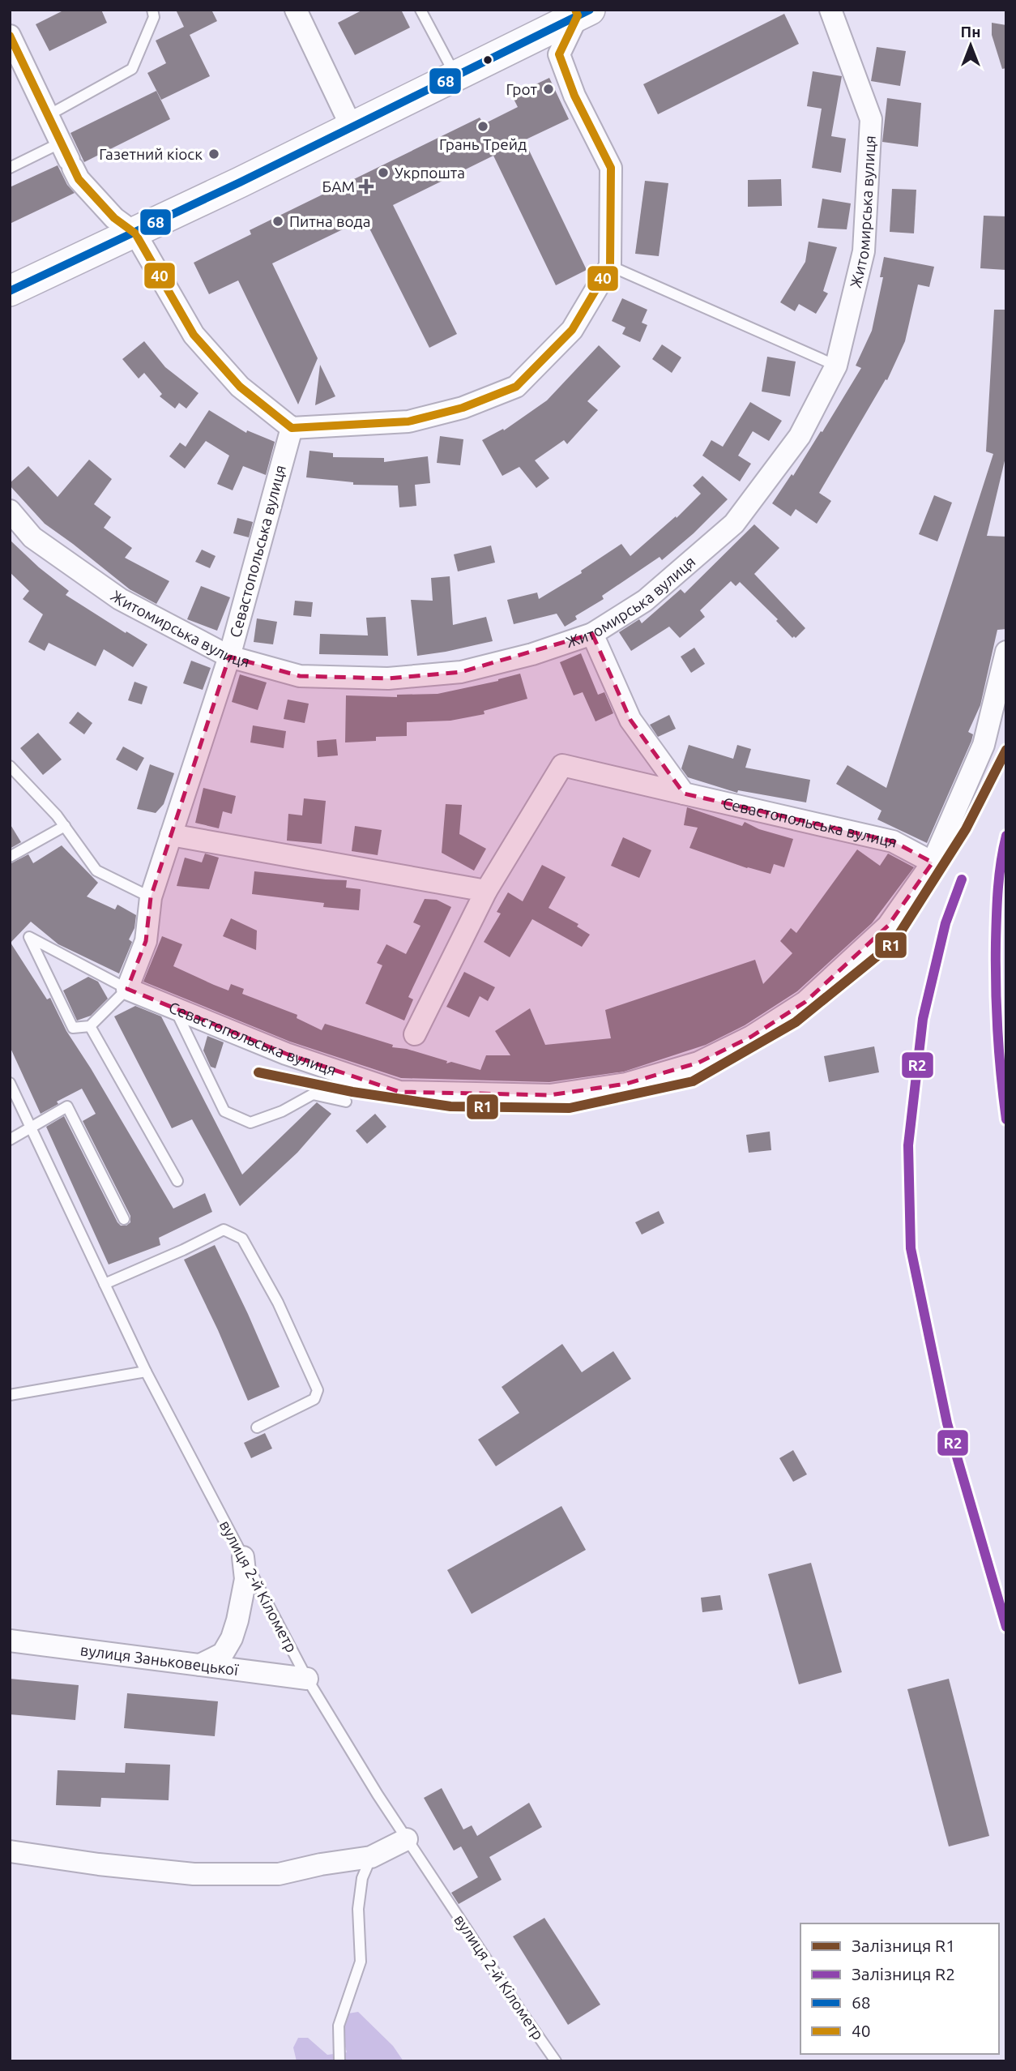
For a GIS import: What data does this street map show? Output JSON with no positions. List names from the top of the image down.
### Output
{
  "streets": {
    "street": ["Житомирська вулиця", "Севастопольська вулиця", "вулиця Заньковецької"],
    "lane": ["вулиця 2-й Кілометр"]
  },
  "crossings": [
    ["Житомирська вулиця", "Севастопольська вулиця"],
    ["вулиця 2-й Кілометр", "вулиця Заньковецької"]
  ],
  "places": {
    "other": [
      "Грот",
      "Грань Трейд",
      "Газетний кіоск",
      "Укрпошта",
      "Питна вода"
    ],
    "health": ["БАМ"]
  },
  "lines": [
    "transit line 68",
    "transit line 40",
    "rail line R1",
    "rail line R2"
  ],
  "legend": [
    "Залізниця R1",
    "Залізниця R2",
    "68",
    "40"
  ],
  "north": "top"
}
